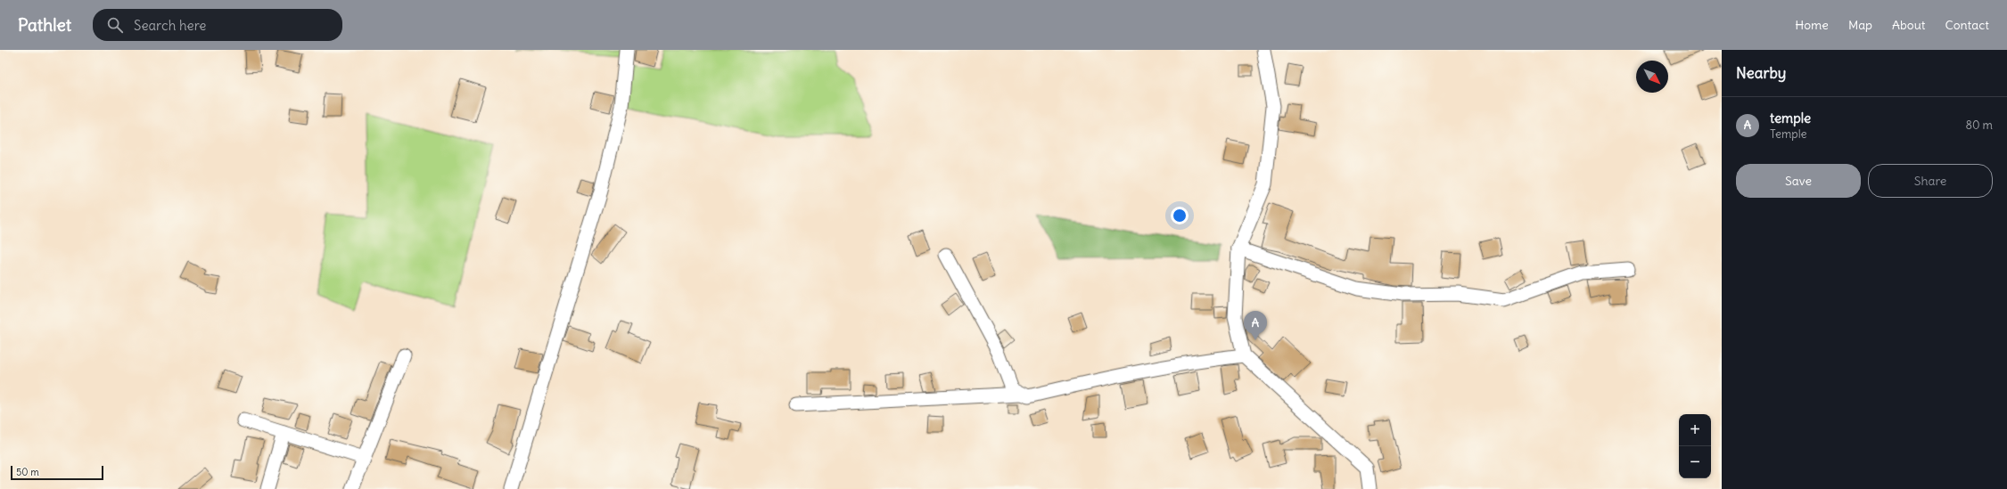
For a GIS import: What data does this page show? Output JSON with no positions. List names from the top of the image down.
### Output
{
  "scale_bar": "50 m",
  "north": "bottom right",
  "page": {
    "header": "Pathlet",
    "search": "Search here",
    "nav": [
      "Home",
      "Map",
      "About",
      "Contact"
    ],
    "heading": "Nearby",
    "list": [
      {
        "mark": "A",
        "name": "temple",
        "note": "Temple",
        "value": "80 m"
      }
    ],
    "buttons": ["Save", "Share"],
    "pins": "A",
    "map_buttons": ["+", "−"],
    "scale": "50 m"
  }
}
